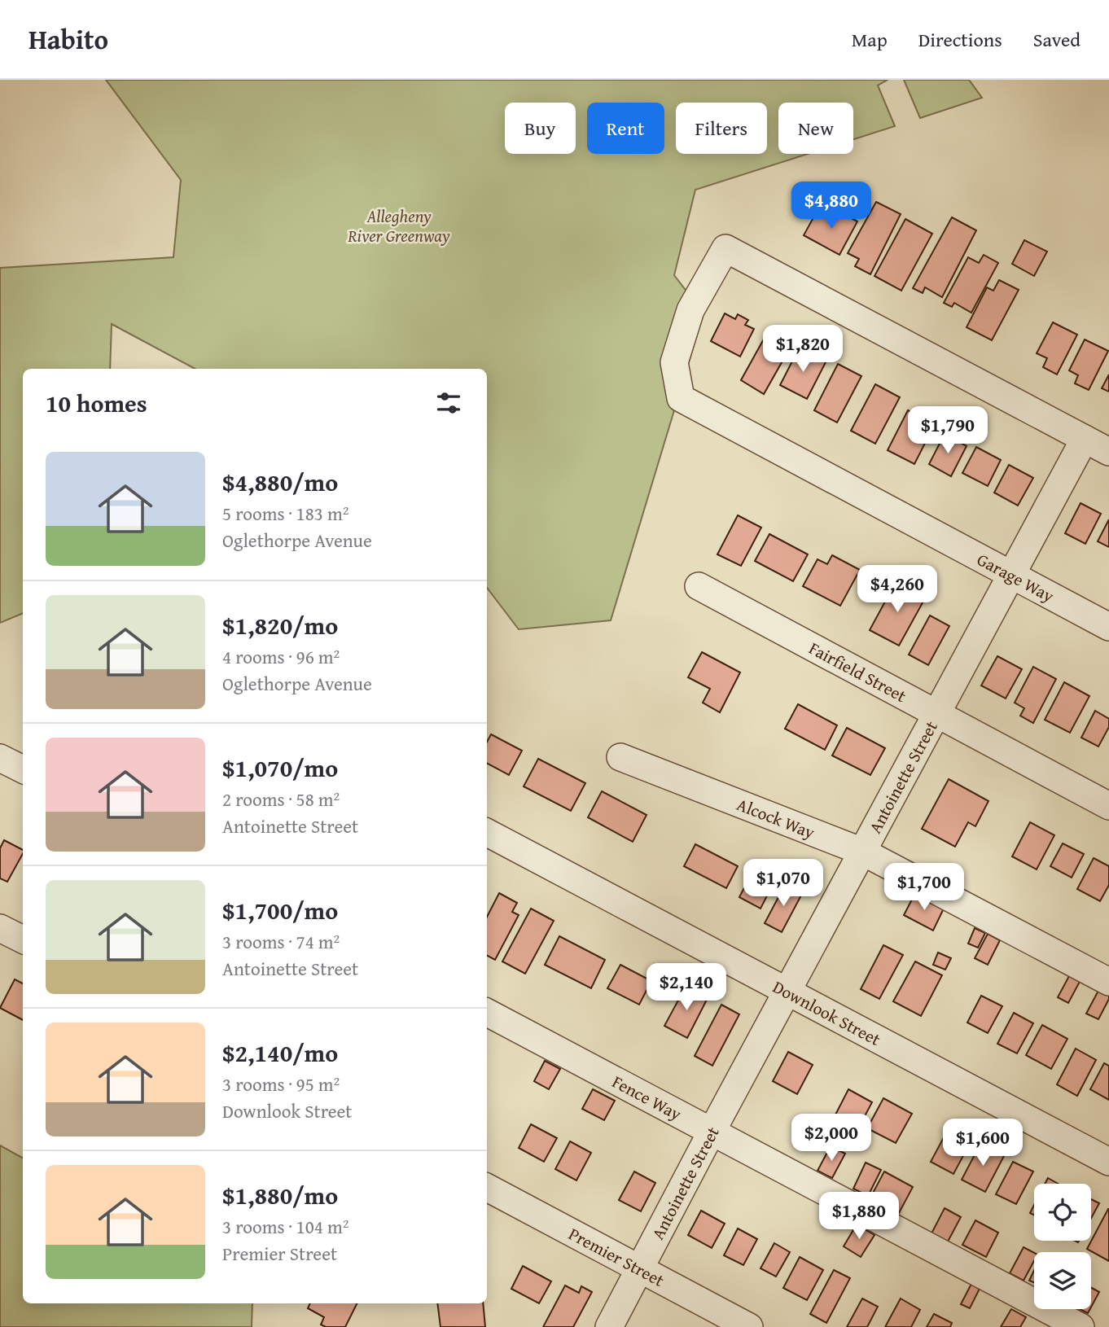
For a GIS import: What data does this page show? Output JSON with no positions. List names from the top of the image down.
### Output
{
  "streets": {
    "street": [
      "Garage Way",
      "Fairfield Street",
      "Antoinette Street",
      "Alcock Way",
      "Downlook Street",
      "Fence Way",
      "Premier Street"
    ]
  },
  "crossings": [
    ["Garage Way", "Antoinette Street"],
    ["Fairfield Street", "Antoinette Street"],
    ["Antoinette Street", "Alcock Way"],
    ["Antoinette Street", "Downlook Street"],
    ["Antoinette Street", "Fence Way"],
    ["Antoinette Street", "Premier Street"]
  ],
  "parks": ["Allegheny River Greenway"],
  "page": {
    "header": "Habito",
    "nav": ["Map", "Directions", "Saved"],
    "chip": [
      "Buy",
      "Rent",
      "Filters",
      "New"
    ],
    "price": [
      "$4,880",
      "$1,820",
      "$1,790",
      "$4,260",
      "$1,070",
      "$1,700",
      "$2,140",
      "$2,000",
      "$1,600",
      "$1,880"
    ],
    "heading": "10 homes",
    "list": [
      {
        "name": "$4,880/mo",
        "note": "5 rooms · 183 m² · Oglethorpe Avenue"
      },
      {
        "name": "$1,820/mo",
        "note": "4 rooms · 96 m² · Oglethorpe Avenue"
      },
      {
        "name": "$1,070/mo",
        "note": "2 rooms · 58 m² · Antoinette Street"
      },
      {
        "name": "$1,700/mo",
        "note": "3 rooms · 74 m² · Antoinette Street"
      },
      {
        "name": "$2,140/mo",
        "note": "3 rooms · 95 m² · Downlook Street"
      },
      {
        "name": "$1,880/mo",
        "note": "3 rooms · 104 m² · Premier Street"
      }
    ]
  }
}
